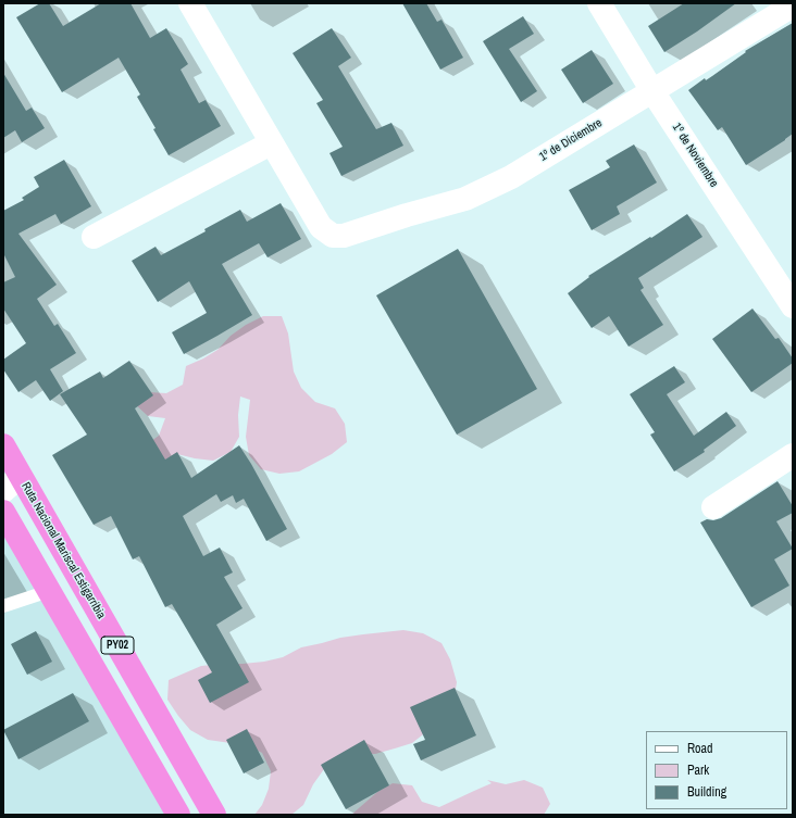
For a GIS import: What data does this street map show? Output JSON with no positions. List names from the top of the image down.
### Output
{
  "streets": {
    "highway": ["Ruta Nacional Mariscal Estigarribia", "PY02"],
    "street": ["1º de Diciembre", "1º de Noviembre"]
  },
  "crossings": [
    ["1º de Diciembre", "1º de Noviembre"]
  ],
  "legend": ["Road", "Park", "Building"]
}
